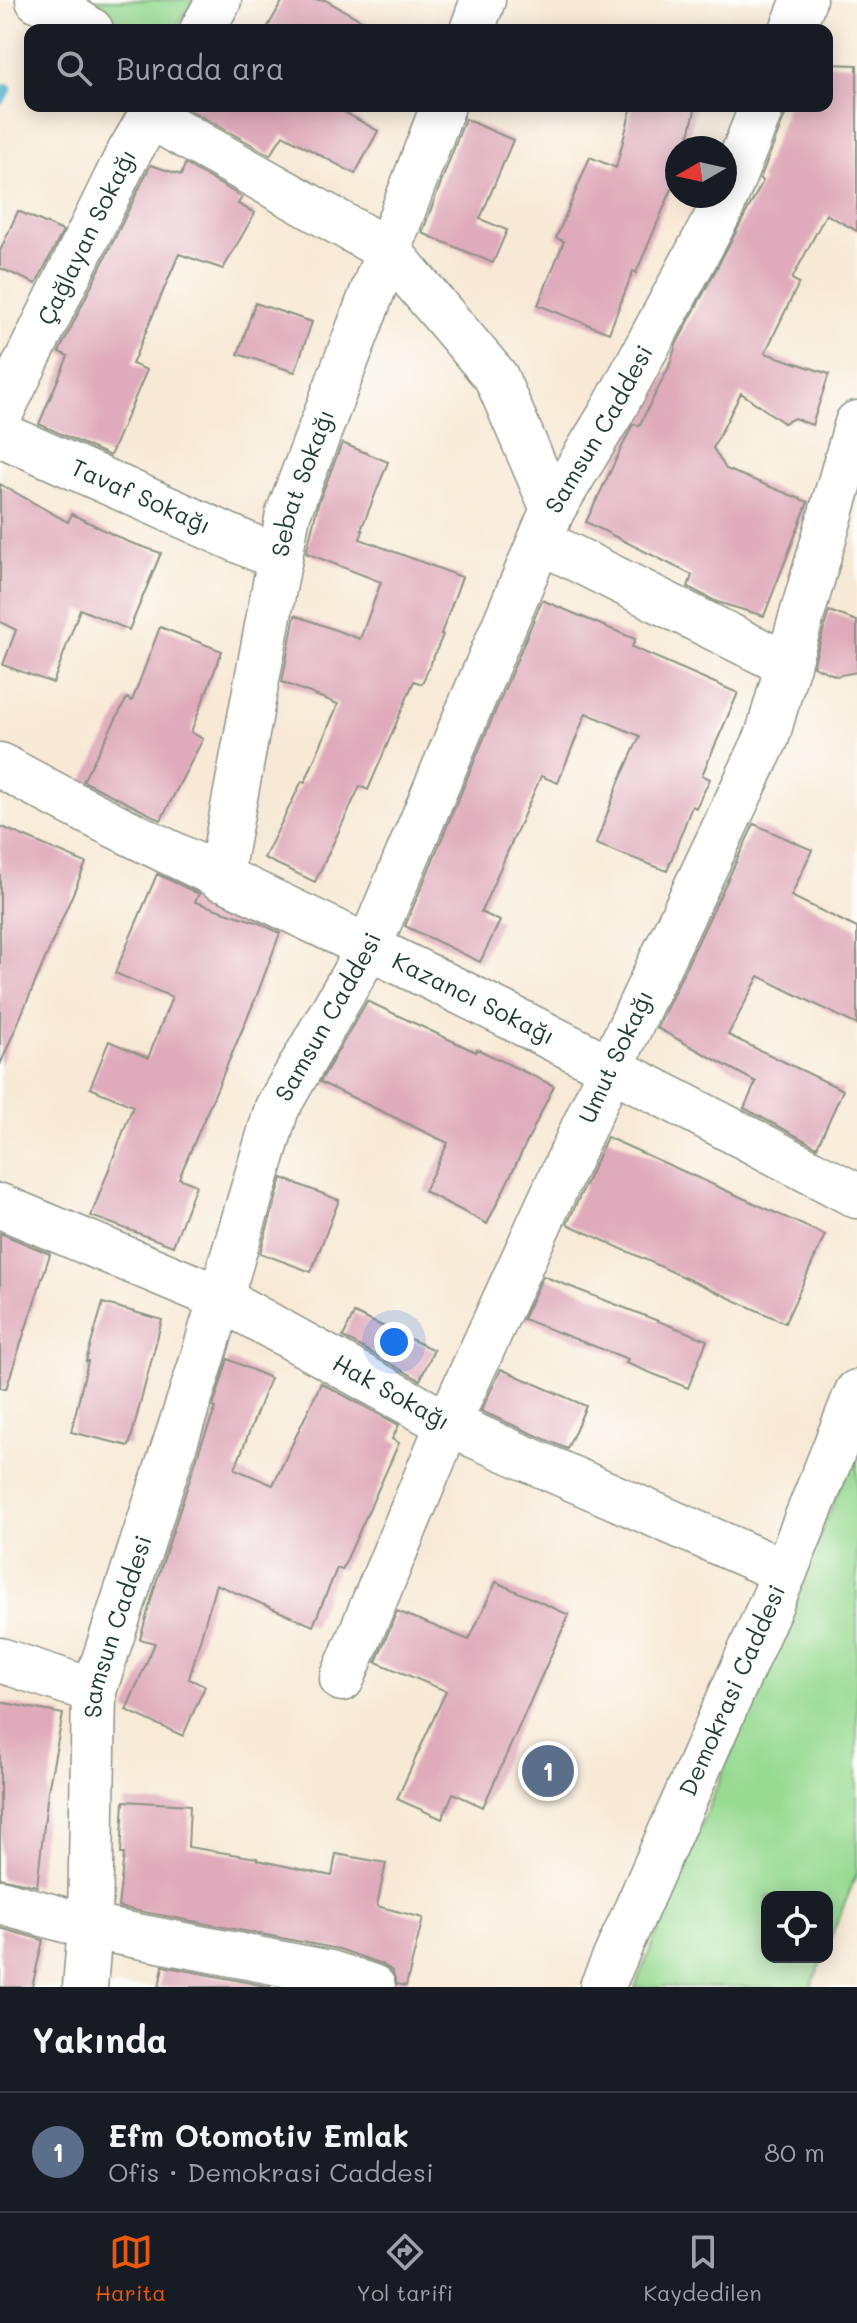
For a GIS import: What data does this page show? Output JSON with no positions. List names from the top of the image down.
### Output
{
  "streets": {
    "street": [
      "Çağlayan Sokağı",
      "Samsun Caddesi",
      "Sebat Sokağı",
      "Tavaf Sokağı",
      "Kazancı Sokağı",
      "Umut Sokağı",
      "Hak Sokağı",
      "Demokrasi Caddesi"
    ]
  },
  "crossings": [
    ["Samsun Caddesi", "Kazancı Sokağı"],
    ["Samsun Caddesi", "Hak Sokağı"],
    ["Sebat Sokağı", "Tavaf Sokağı"],
    ["Sebat Sokağı", "Kazancı Sokağı"],
    ["Kazancı Sokağı", "Umut Sokağı"],
    ["Umut Sokağı", "Hak Sokağı"],
    ["Hak Sokağı", "Demokrasi Caddesi"]
  ],
  "north": "left",
  "page": {
    "search": "Burada ara",
    "pins": "1",
    "heading": "Yakında",
    "list": [
      {
        "mark": "1",
        "name": "Efm Otomotiv Emlak",
        "note": "Ofis · Demokrasi Caddesi",
        "value": "80 m"
      }
    ],
    "nav": ["Harita", "Yol tarifi", "Kaydedilen"]
  }
}
